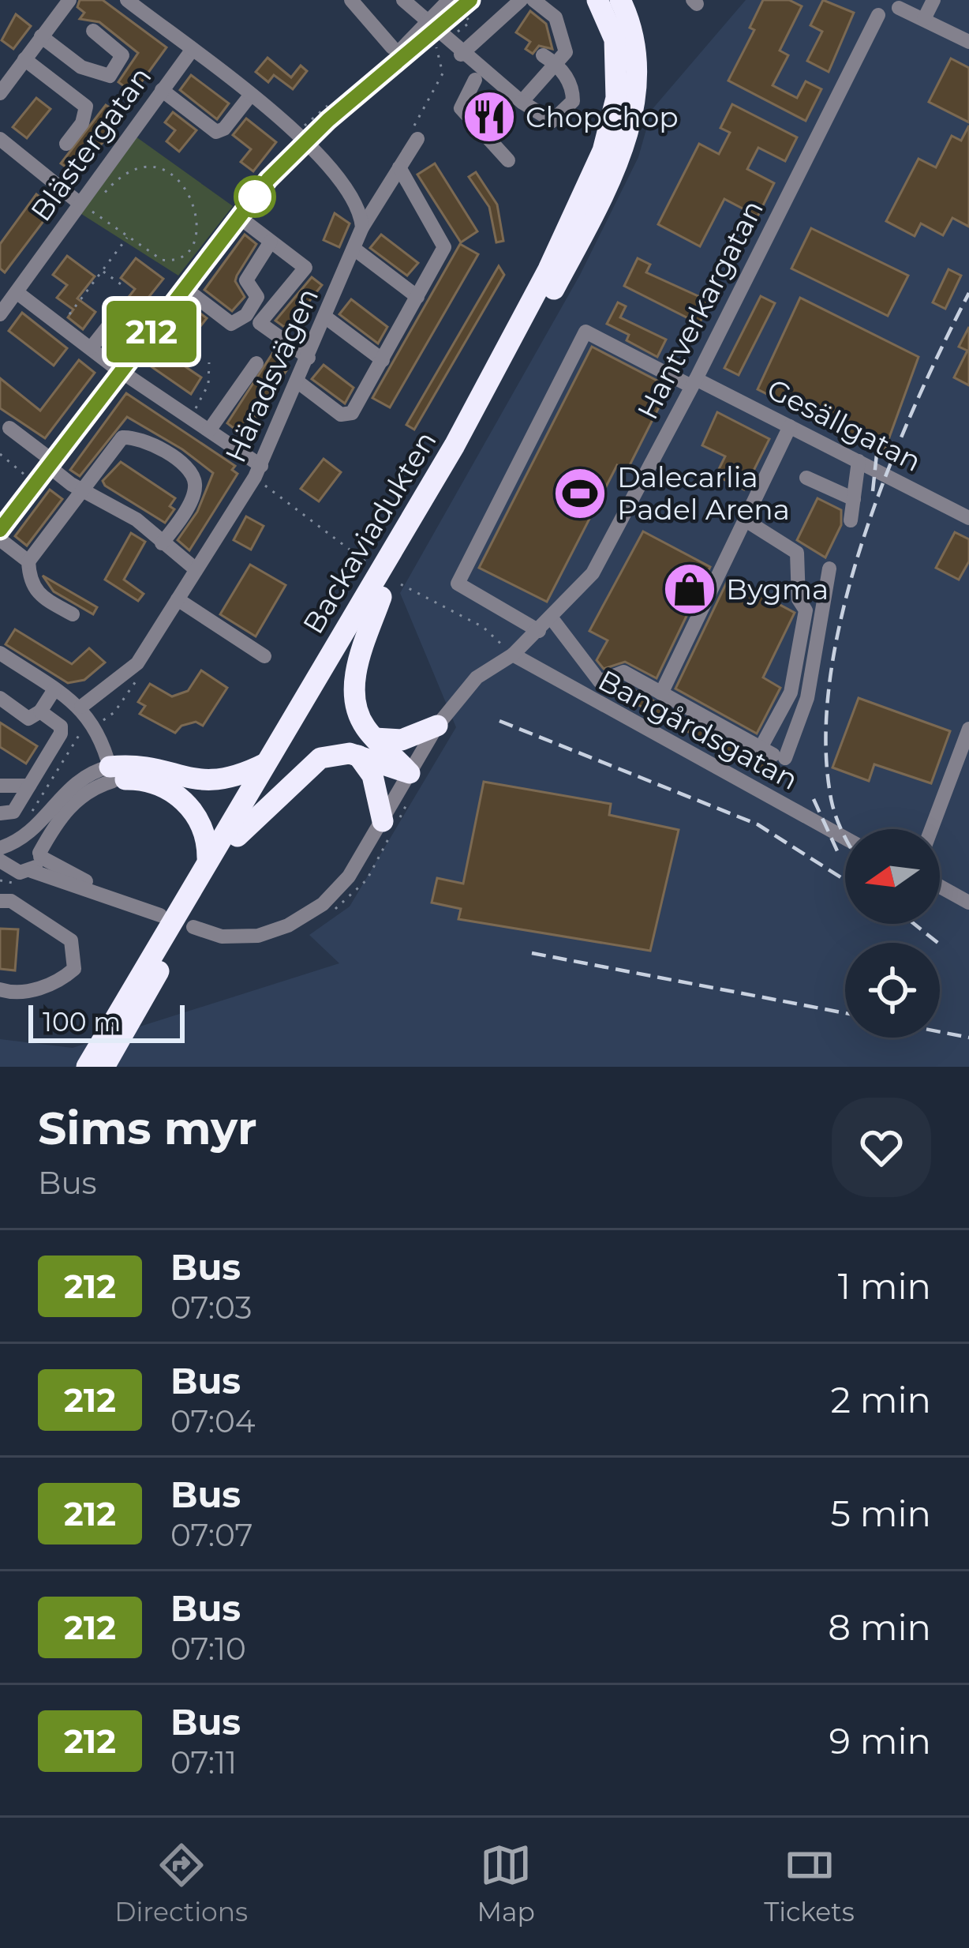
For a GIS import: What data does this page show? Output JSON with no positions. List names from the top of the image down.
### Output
{
  "streets": {
    "highway": ["Backaviadukten"],
    "street": [
      "Blästergatan",
      "Hantverkargatan",
      "Häradsvägen",
      "Gesällgatan",
      "Bangårdsgatan"
    ]
  },
  "crossings": [
    ["Hantverkargatan", "Gesällgatan"],
    ["Hantverkargatan", "Bangårdsgatan"]
  ],
  "places": {
    "restaurant": ["ChopChop"],
    "sports": ["Dalecarlia Padel Arena"],
    "shop": ["Bygma"]
  },
  "lines": ["bus line 212"],
  "scale_bar": "100 m",
  "north": "left",
  "page": {
    "on_map": "212",
    "scale": "100 m",
    "heading": ["Sims myr", "Bus"],
    "list": [
      {
        "mark": "212",
        "name": "Bus",
        "note": "07:03",
        "value": "1 min"
      },
      {
        "mark": "212",
        "name": "Bus",
        "note": "07:04",
        "value": "2 min"
      },
      {
        "mark": "212",
        "name": "Bus",
        "note": "07:07",
        "value": "5 min"
      },
      {
        "mark": "212",
        "name": "Bus",
        "note": "07:10",
        "value": "8 min"
      },
      {
        "mark": "212",
        "name": "Bus",
        "note": "07:11",
        "value": "9 min"
      }
    ],
    "tabs": ["Directions", "Map", "Tickets"]
  }
}
